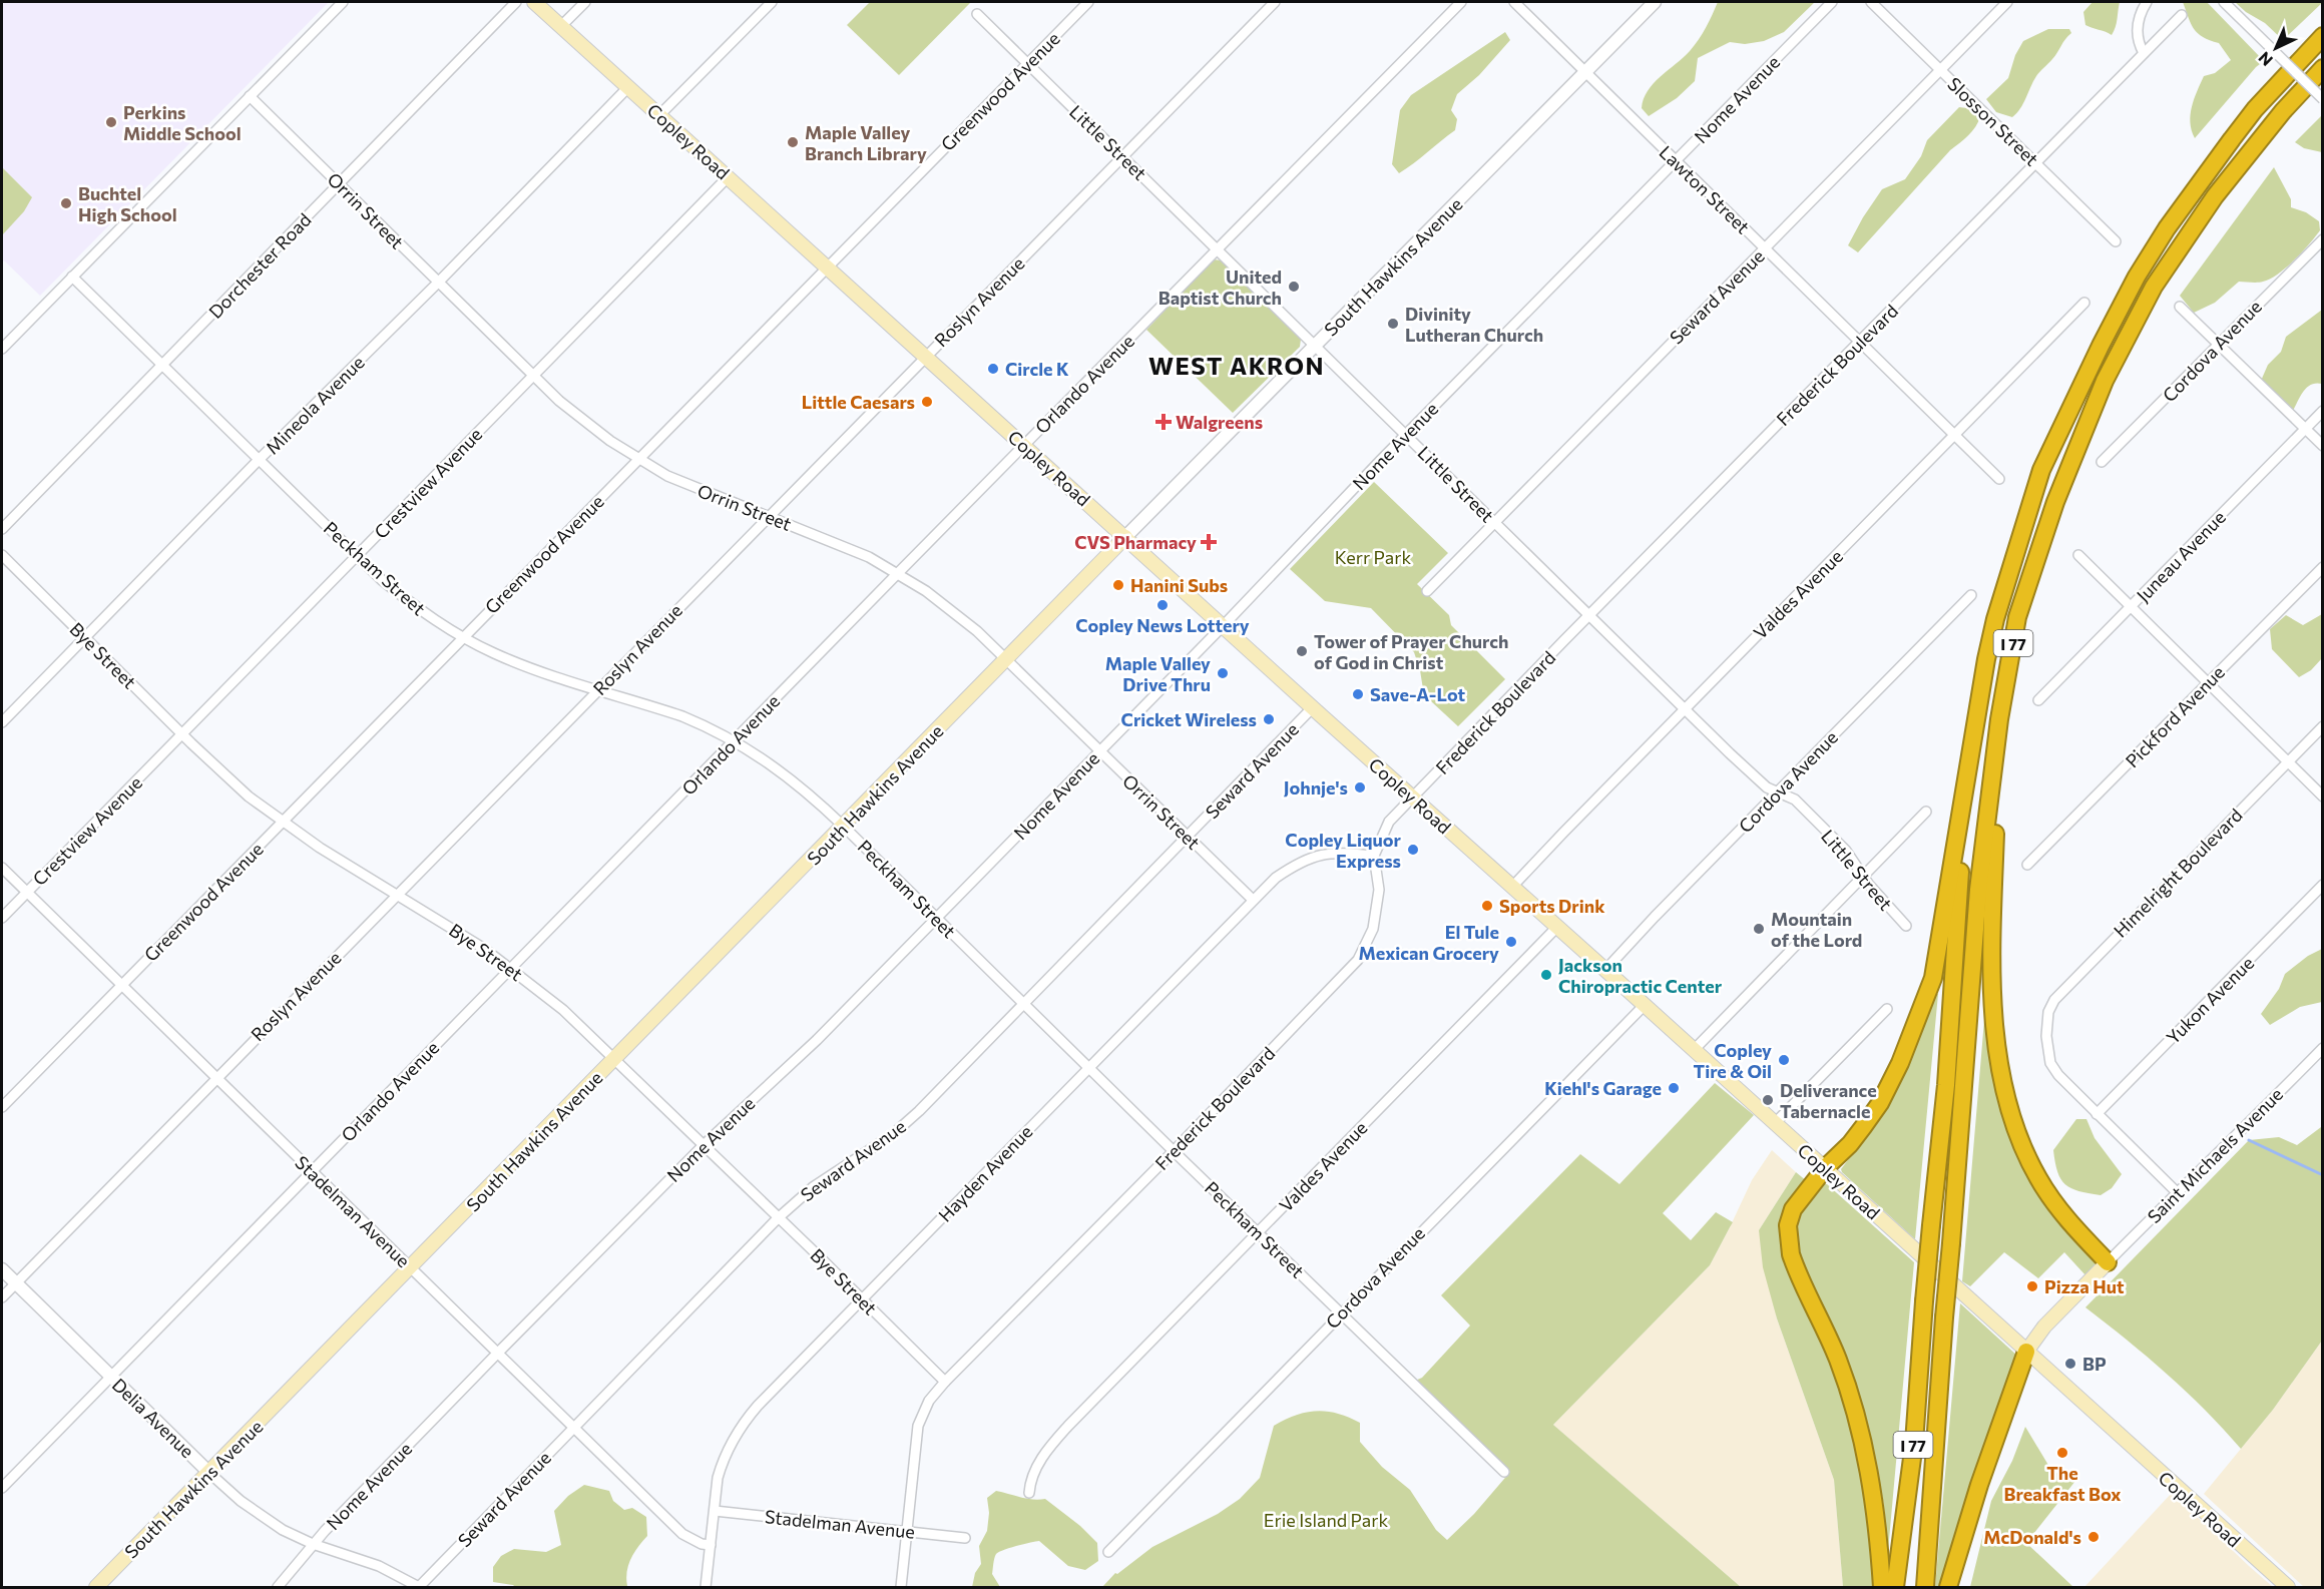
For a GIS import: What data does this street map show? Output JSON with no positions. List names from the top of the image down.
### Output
{
  "streets": {
    "highway": ["I 77"],
    "main road": ["Copley Road", "South Hawkins Avenue"],
    "street": [
      "Greenwood Avenue",
      "Nome Avenue",
      "Slosson Street",
      "Little Street",
      "Lawton Street",
      "Orrin Street",
      "Dorchester Road",
      "Seward Avenue",
      "Roslyn Avenue",
      "Cordova Avenue",
      "Frederick Boulevard",
      "Orlando Avenue",
      "Mineola Avenue",
      "Crestview Avenue",
      "Juneau Avenue",
      "Peckham Street",
      "Valdes Avenue",
      "Bye Street",
      "Pickford Avenue",
      "Himelright Boulevard",
      "Yukon Avenue",
      "Saint Michaels Avenue",
      "Hayden Avenue",
      "Stadelman Avenue",
      "Delia Avenue"
    ]
  },
  "crossings": [
    ["Greenwood Avenue", "Copley Road"],
    ["Greenwood Avenue", "Little Street"],
    ["Greenwood Avenue", "Orrin Street"],
    ["Greenwood Avenue", "Peckham Street"],
    ["Greenwood Avenue", "Bye Street"],
    ["Greenwood Avenue", "Stadelman Avenue"],
    ["Nome Avenue", "Copley Road"],
    ["Nome Avenue", "Little Street"],
    ["Nome Avenue", "Lawton Street"],
    ["Nome Avenue", "Orrin Street"],
    ["Nome Avenue", "Peckham Street"],
    ["Nome Avenue", "Bye Street"],
    ["Nome Avenue", "Stadelman Avenue"],
    ["Nome Avenue", "Delia Avenue"],
    ["Slosson Street", "Seward Avenue"],
    ["Slosson Street", "Frederick Boulevard"],
    ["Copley Road", "South Hawkins Avenue"],
    ["Copley Road", "Seward Avenue"],
    ["Copley Road", "Roslyn Avenue"],
    ["Copley Road", "Cordova Avenue"],
    ["Copley Road", "Frederick Boulevard"],
    ["Copley Road", "Orlando Avenue"],
    ["Copley Road", "Mineola Avenue"],
    ["Copley Road", "Crestview Avenue"],
    ["Copley Road", "Valdes Avenue"],
    ["Little Street", "South Hawkins Avenue"],
    ["Little Street", "Seward Avenue"],
    ["Little Street", "Roslyn Avenue"],
    ["Little Street", "Cordova Avenue"],
    ["Little Street", "Frederick Boulevard"],
    ["Little Street", "Orlando Avenue"],
    ["Little Street", "Valdes Avenue"],
    ["Lawton Street", "South Hawkins Avenue"],
    ["Lawton Street", "Seward Avenue"],
    ["Lawton Street", "Frederick Boulevard"],
    ["Lawton Street", "Valdes Avenue"],
    ["Orrin Street", "Dorchester Road"],
    ["Orrin Street", "South Hawkins Avenue"],
    ["Orrin Street", "Seward Avenue"],
    ["Orrin Street", "Roslyn Avenue"],
    ["Orrin Street", "Orlando Avenue"],
    ["Orrin Street", "Mineola Avenue"],
    ["Orrin Street", "Crestview Avenue"],
    ["Orrin Street", "Hayden Avenue"],
    ["Dorchester Road", "Peckham Street"],
    ["South Hawkins Avenue", "Peckham Street"],
    ["South Hawkins Avenue", "Bye Street"],
    ["South Hawkins Avenue", "Stadelman Avenue"],
    ["South Hawkins Avenue", "Delia Avenue"],
    ["Seward Avenue", "Peckham Street"],
    ["Seward Avenue", "Bye Street"],
    ["Seward Avenue", "Stadelman Avenue"],
    ["Seward Avenue", "Delia Avenue"],
    ["Roslyn Avenue", "Peckham Street"],
    ["Roslyn Avenue", "Bye Street"],
    ["Roslyn Avenue", "Stadelman Avenue"],
    ["Roslyn Avenue", "Delia Avenue"],
    ["Cordova Avenue", "Peckham Street"],
    ["Frederick Boulevard", "Peckham Street"],
    ["Frederick Boulevard", "Bye Street"],
    ["Frederick Boulevard", "Hayden Avenue"],
    ["Frederick Boulevard", "Stadelman Avenue"],
    ["Orlando Avenue", "Peckham Street"],
    ["Orlando Avenue", "Bye Street"],
    ["Orlando Avenue", "Stadelman Avenue"],
    ["Orlando Avenue", "Delia Avenue"],
    ["Mineola Avenue", "Peckham Street"],
    ["Mineola Avenue", "Bye Street"],
    ["Crestview Avenue", "Peckham Street"],
    ["Crestview Avenue", "Bye Street"],
    ["Crestview Avenue", "Stadelman Avenue"],
    ["Peckham Street", "Valdes Avenue"],
    ["Peckham Street", "Hayden Avenue"],
    ["Bye Street", "Hayden Avenue"],
    ["Himelright Boulevard", "Yukon Avenue"],
    ["Hayden Avenue", "Stadelman Avenue"]
  ],
  "districts": ["WEST AKRON"],
  "parks": ["Kerr Park", "Erie Island Park"],
  "places": {
    "other": [
      "Perkins Middle School",
      "Maple Valley Branch Library",
      "Buchtel High School",
      "United Baptist Church",
      "Divinity Lutheran Church",
      "Circle K",
      "Little Caesars",
      "Hanini Subs",
      "Copley News Lottery",
      "Tower of Prayer Church of God in Christ",
      "Maple Valley Drive Thru",
      "Save-A-Lot",
      "Cricket Wireless",
      "Johnje's",
      "Copley Liquor Express",
      "Sports Drink",
      "Mountain of the Lord",
      "El Tule Mexican Grocery",
      "Jackson Chiropractic Center",
      "Copley Tire & Oil",
      "Kiehl's Garage",
      "Deliverance Tabernacle",
      "Pizza Hut",
      "BP",
      "The Breakfast Box",
      "McDonald's"
    ],
    "health": ["Walgreens", "CVS Pharmacy"]
  },
  "north": "bottom left"
}
